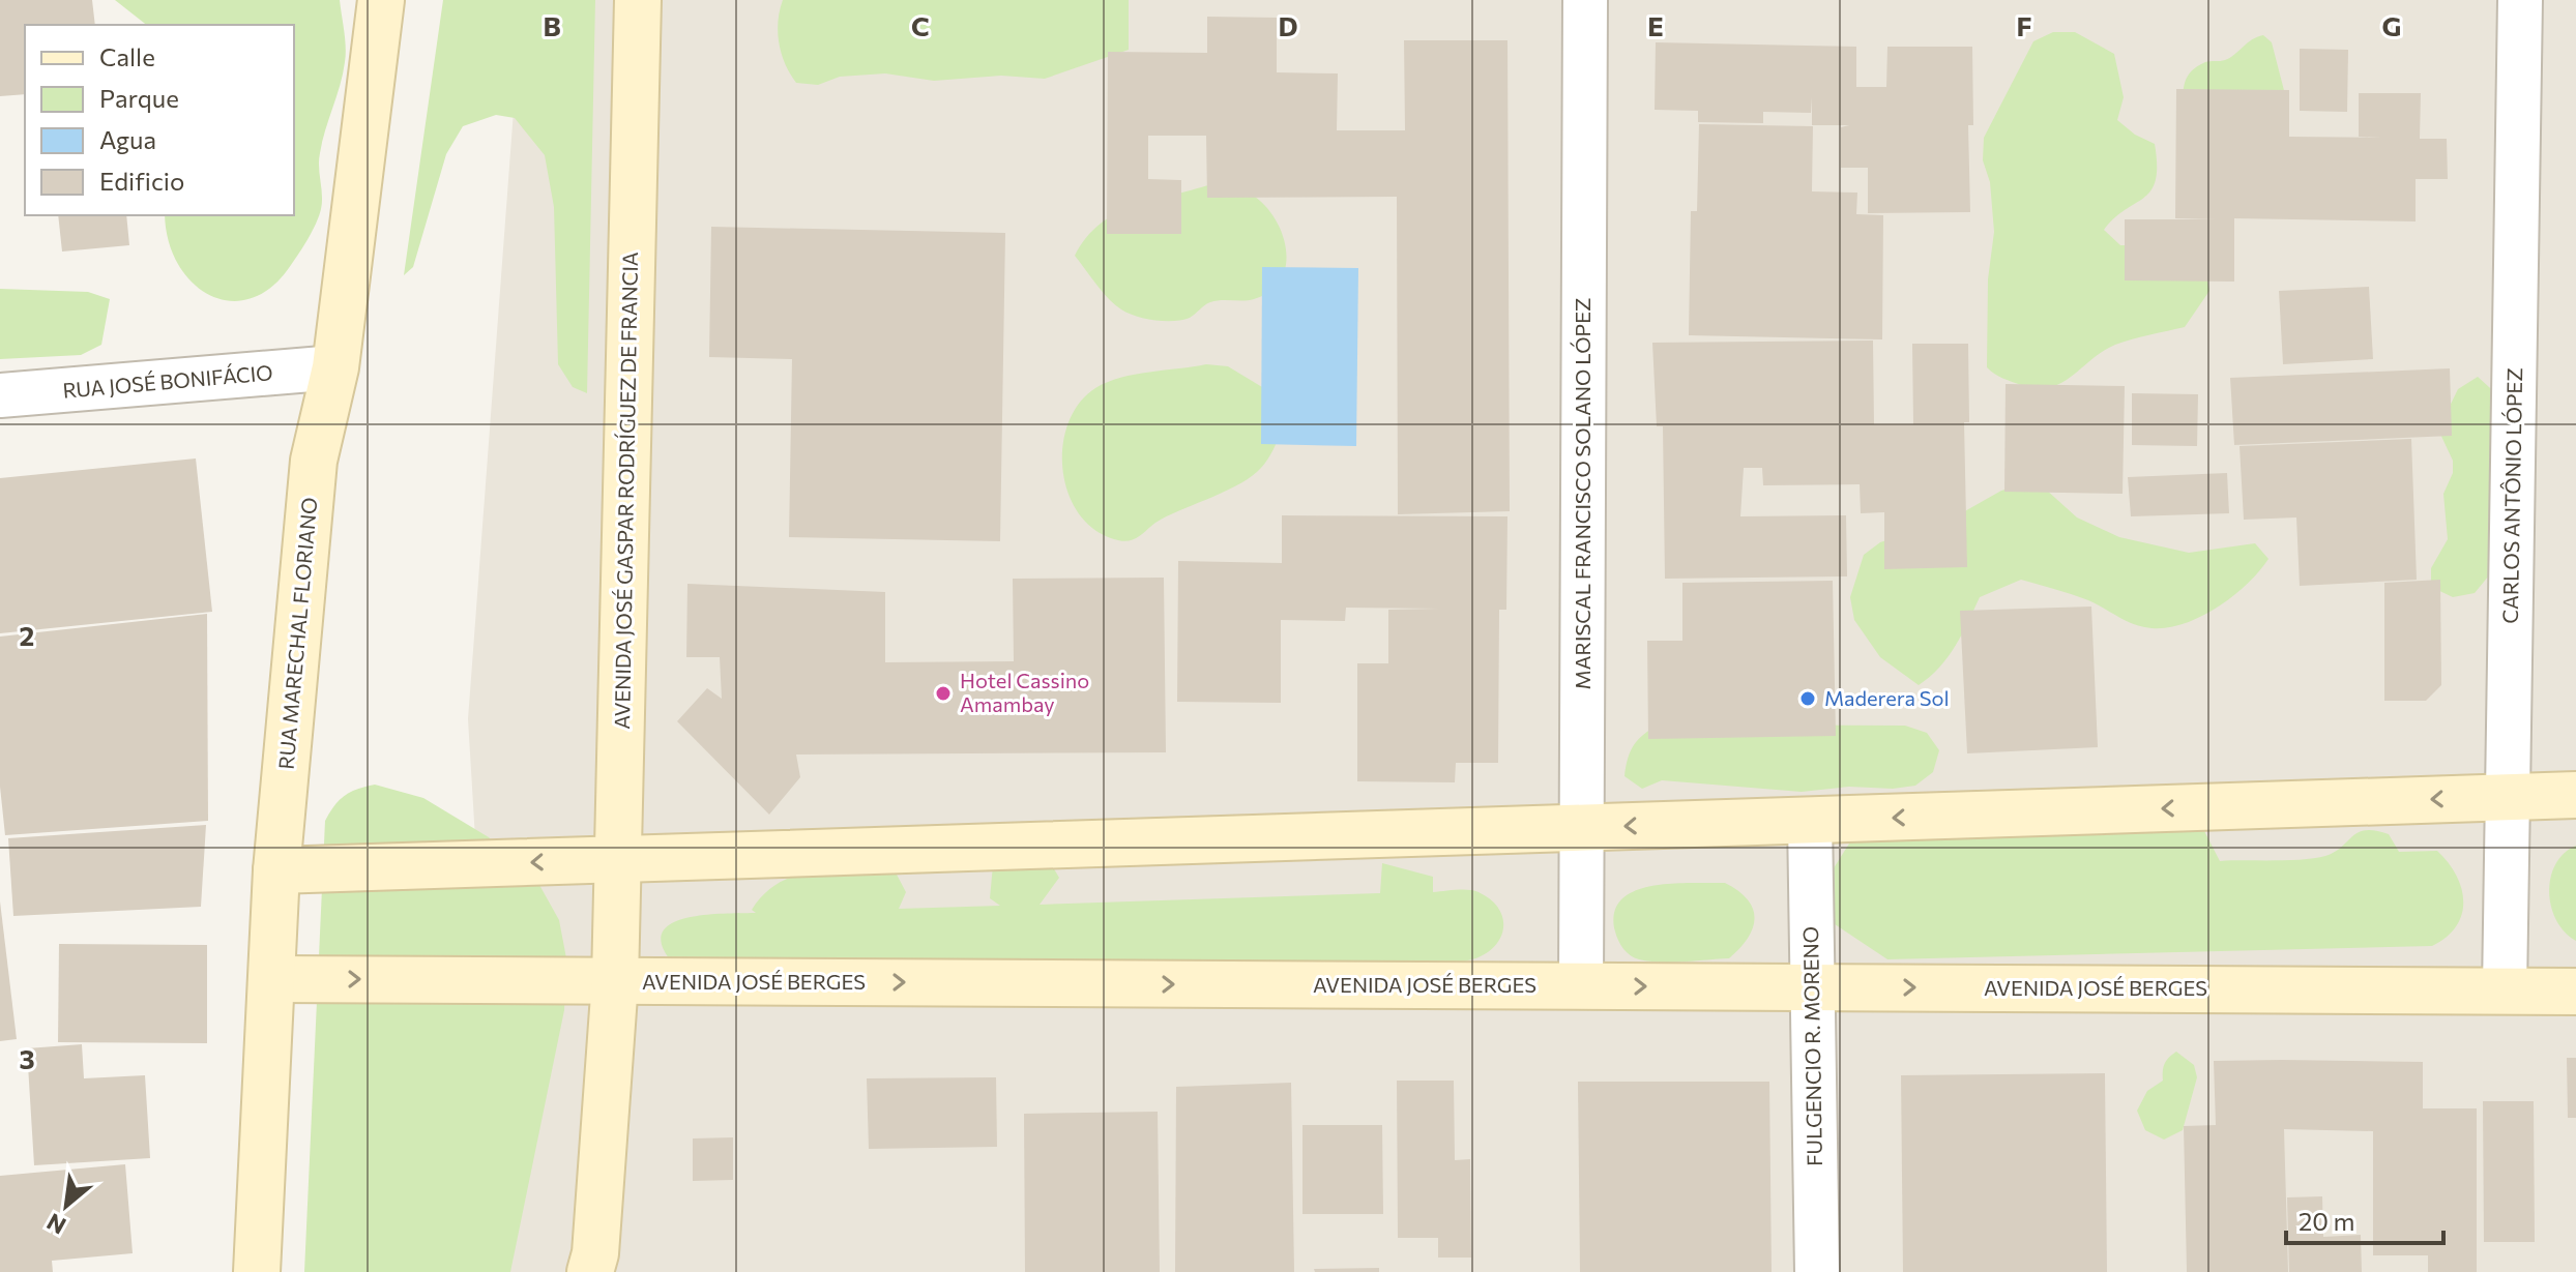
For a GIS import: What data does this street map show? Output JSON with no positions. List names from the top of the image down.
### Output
{
  "streets": {
    "main road": ["AVENIDA JOSÉ GASPAR RODRÍGUEZ DE FRANCIA", "RUA MARECHAL FLORIANO", "AVENIDA JOSÉ BERGES"],
    "street": [
      "RUA JOSÉ BONIFÁCIO",
      "MARISCAL FRANCISCO SOLANO LÓPEZ",
      "CARLOS ANTÔNIO LÓPEZ",
      "FULGENCIO R. MORENO"
    ]
  },
  "crossings": [
    ["RUA JOSÉ BONIFÁCIO", "RUA MARECHAL FLORIANO"],
    ["AVENIDA JOSÉ GASPAR RODRÍGUEZ DE FRANCIA", "AVENIDA JOSÉ BERGES"],
    ["MARISCAL FRANCISCO SOLANO LÓPEZ", "AVENIDA JOSÉ BERGES"],
    ["CARLOS ANTÔNIO LÓPEZ", "AVENIDA JOSÉ BERGES"],
    ["RUA MARECHAL FLORIANO", "AVENIDA JOSÉ BERGES"],
    ["AVENIDA JOSÉ BERGES", "FULGENCIO R. MORENO"]
  ],
  "places": ["Hotel Cassino Amambay", "Maderera Sol"],
  "legend": [
    "Calle",
    "Parque",
    "Agua",
    "Edificio"
  ],
  "scale_bar": "20 m",
  "north": "bottom left",
  "grid": {
    "columns": [
      "B",
      "C",
      "D",
      "E",
      "F",
      "G"
    ],
    "rows": ["2", "3"]
  }
}
